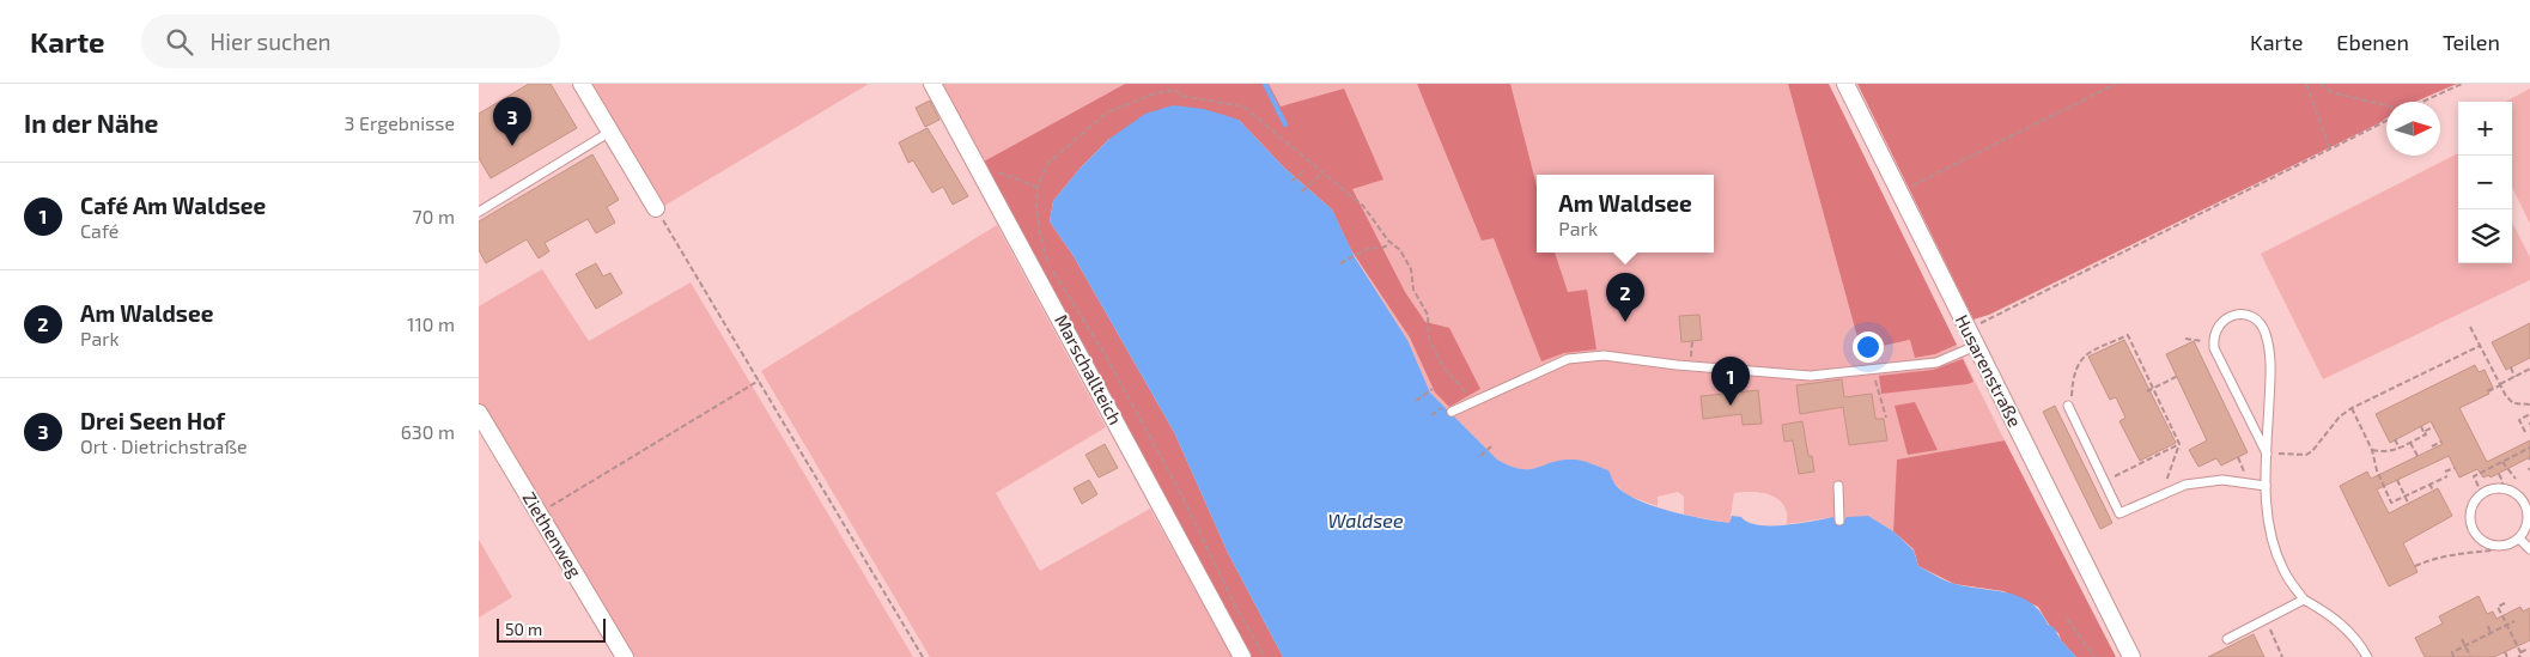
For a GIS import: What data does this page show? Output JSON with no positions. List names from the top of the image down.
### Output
{
  "streets": {
    "street": ["Marschallteich", "Husarenstraße", "Ziethenweg"]
  },
  "water": ["Waldsee"],
  "scale_bar": "50 m",
  "north": "right",
  "page": {
    "header": "Karte",
    "search": "Hier suchen",
    "nav": ["Karte", "Ebenen", "Teilen"],
    "heading": ["In der Nähe", "3 Ergebnisse"],
    "pins": ["3", "2", "1"],
    "map_buttons": ["+", "−"],
    "list": [
      {
        "mark": "1",
        "name": "Café Am Waldsee",
        "note": "Café",
        "value": "70 m"
      },
      {
        "mark": "2",
        "name": "Am Waldsee",
        "note": "Park",
        "value": "110 m"
      },
      {
        "mark": "3",
        "name": "Drei Seen Hof",
        "note": "Ort · Dietrichstraße",
        "value": "630 m"
      }
    ],
    "popup": ["Am Waldsee", "Park"],
    "scale": "50 m"
  }
}
